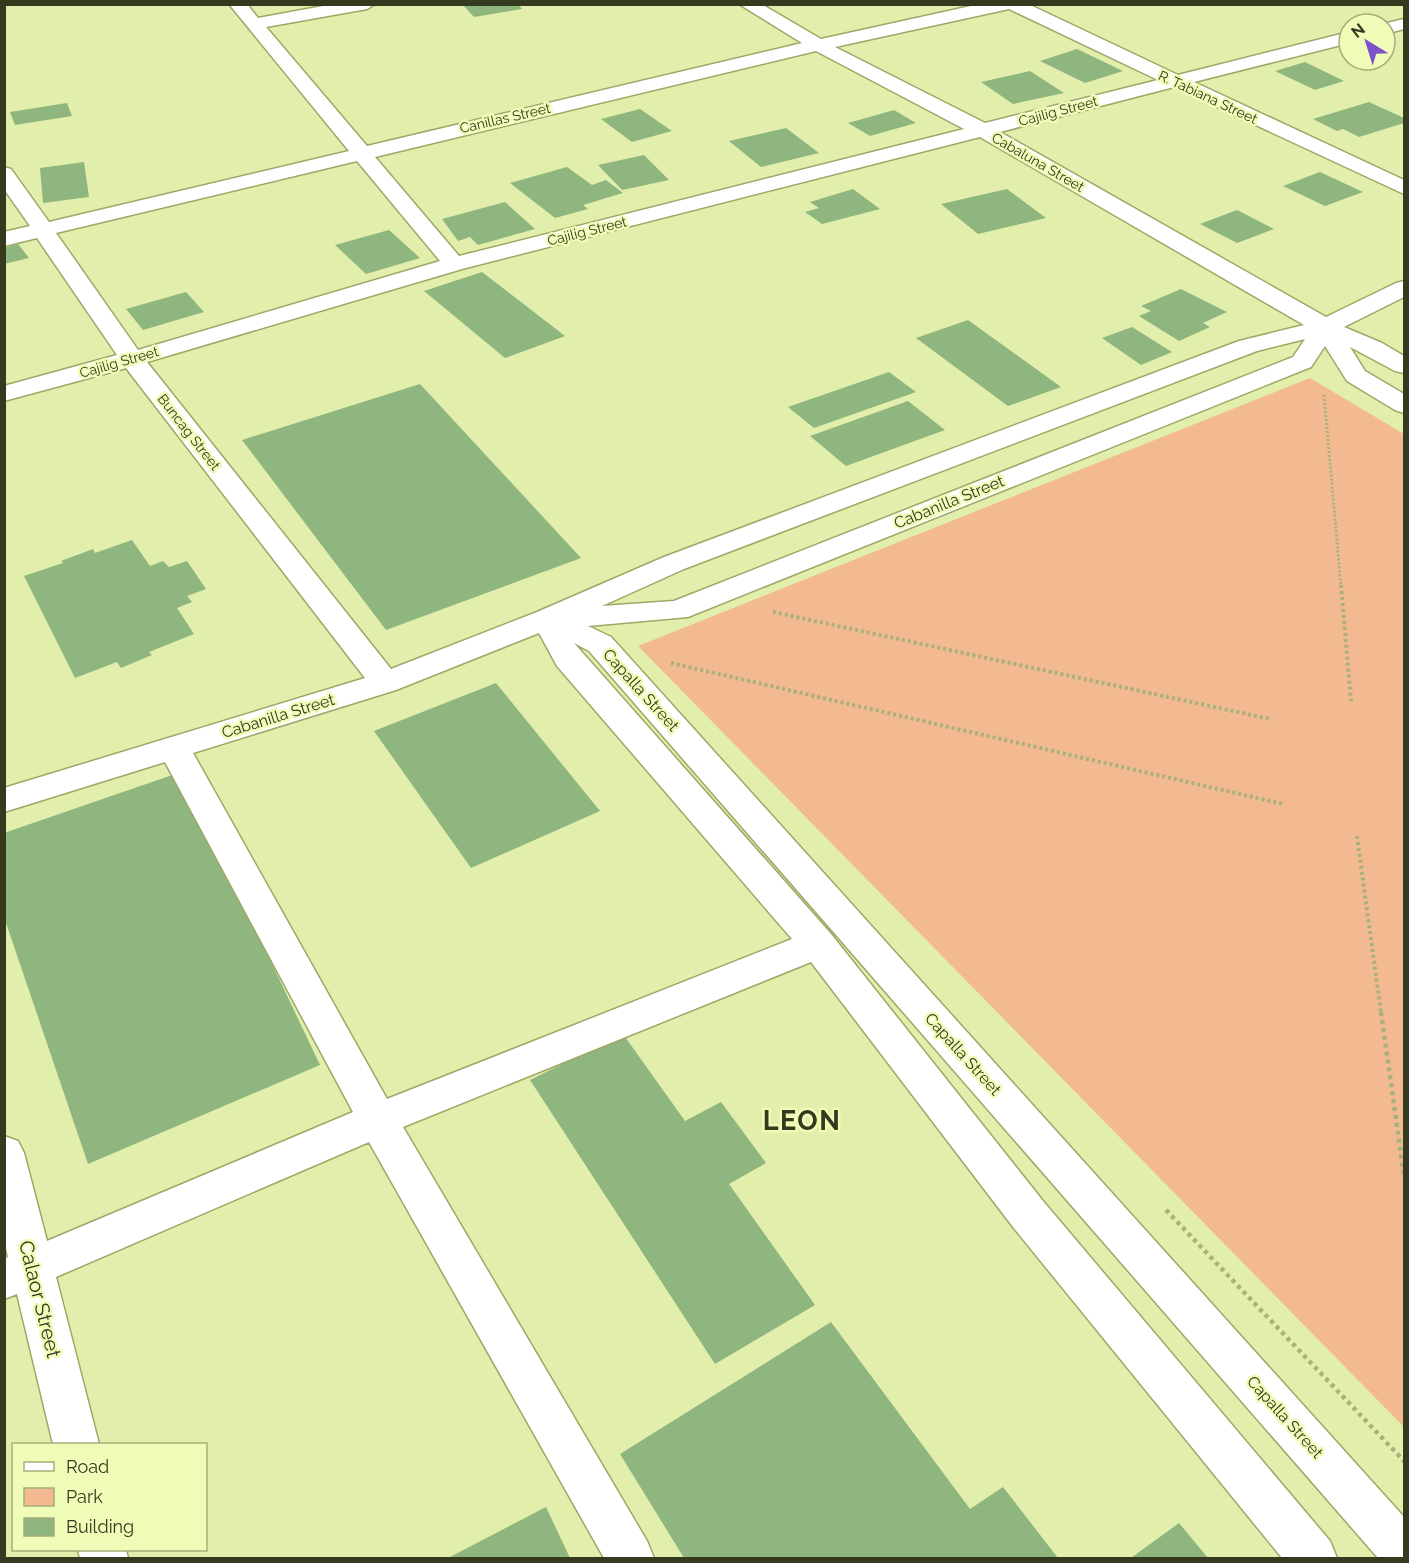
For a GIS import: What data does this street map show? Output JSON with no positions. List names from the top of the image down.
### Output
{
  "streets": {
    "street": [
      "R. Tabiana Street",
      "Cajilig Street",
      "Canillas Street",
      "Cabaluna Street",
      "Buncag Street",
      "Cabanilla Street",
      "Capalla Street",
      "Calaor Street"
    ]
  },
  "crossings": [
    ["R. Tabiana Street", "Cajilig Street"],
    ["Cajilig Street", "Cabaluna Street"],
    ["Cajilig Street", "Buncag Street"],
    ["Canillas Street", "Cabaluna Street"],
    ["Canillas Street", "Buncag Street"],
    ["Cabaluna Street", "Cabanilla Street"],
    ["Buncag Street", "Cabanilla Street"],
    ["Cabanilla Street", "Capalla Street"]
  ],
  "districts": ["LEON"],
  "legend": ["Road", "Park", "Building"],
  "north": "top left"
}
